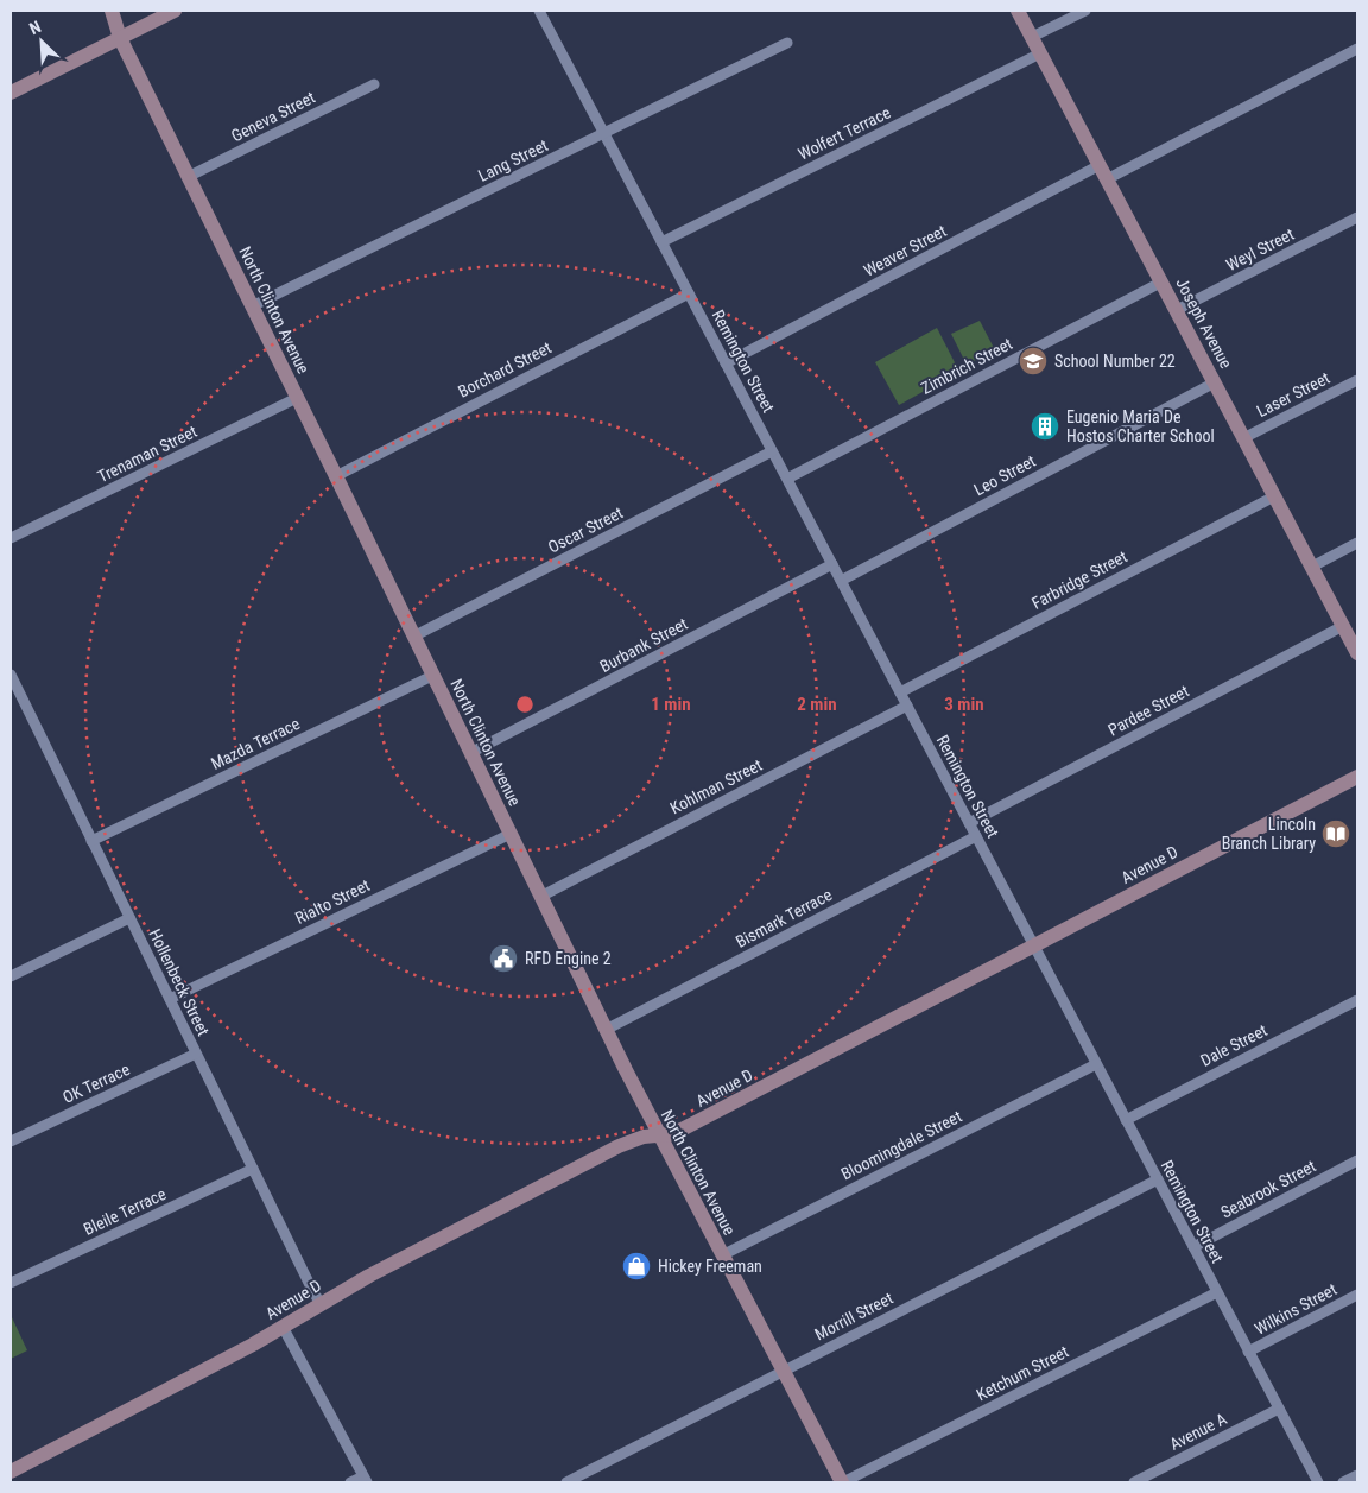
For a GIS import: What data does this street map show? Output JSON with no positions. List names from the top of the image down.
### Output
{
  "streets": {
    "street": [
      "Geneva Street",
      "Wolfert Terrace",
      "Lang Street",
      "Weyl Street",
      "Weaver Street",
      "North Clinton Avenue",
      "Joseph Avenue",
      "Remington Street",
      "Zimbrich Street",
      "Borchard Street",
      "Laser Street",
      "Trenaman Street",
      "Leo Street",
      "Oscar Street",
      "Farbridge Street",
      "Burbank Street",
      "Pardee Street",
      "Mazda Terrace",
      "Kohlman Street",
      "Avenue D",
      "Rialto Street",
      "Bismark Terrace",
      "Hollenbeck Street",
      "Dale Street",
      "OK Terrace",
      "Bloomingdale Street",
      "Seabrook Street",
      "Bleile Terrace",
      "Wilkins Street",
      "Morrill Street",
      "Ketchum Street",
      "Avenue A"
    ]
  },
  "crossings": [
    ["Geneva Street", "North Clinton Avenue"],
    ["Wolfert Terrace", "Joseph Avenue"],
    ["Wolfert Terrace", "Remington Street"],
    ["Lang Street", "North Clinton Avenue"],
    ["Lang Street", "Remington Street"],
    ["Weyl Street", "Joseph Avenue"],
    ["Weaver Street", "Joseph Avenue"],
    ["Weaver Street", "Remington Street"],
    ["North Clinton Avenue", "Borchard Street"],
    ["North Clinton Avenue", "Trenaman Street"],
    ["North Clinton Avenue", "Oscar Street"],
    ["North Clinton Avenue", "Burbank Street"],
    ["North Clinton Avenue", "Mazda Terrace"],
    ["North Clinton Avenue", "Kohlman Street"],
    ["North Clinton Avenue", "Avenue D"],
    ["North Clinton Avenue", "Rialto Street"],
    ["North Clinton Avenue", "Bismark Terrace"],
    ["North Clinton Avenue", "Bloomingdale Street"],
    ["North Clinton Avenue", "Morrill Street"],
    ["North Clinton Avenue", "Ketchum Street"],
    ["Joseph Avenue", "Zimbrich Street"],
    ["Joseph Avenue", "Laser Street"],
    ["Joseph Avenue", "Leo Street"],
    ["Joseph Avenue", "Farbridge Street"],
    ["Joseph Avenue", "Pardee Street"],
    ["Remington Street", "Zimbrich Street"],
    ["Remington Street", "Borchard Street"],
    ["Remington Street", "Leo Street"],
    ["Remington Street", "Oscar Street"],
    ["Remington Street", "Farbridge Street"],
    ["Remington Street", "Burbank Street"],
    ["Remington Street", "Pardee Street"],
    ["Remington Street", "Kohlman Street"],
    ["Remington Street", "Avenue D"],
    ["Remington Street", "Bismark Terrace"],
    ["Remington Street", "Dale Street"],
    ["Remington Street", "Bloomingdale Street"],
    ["Remington Street", "Seabrook Street"],
    ["Remington Street", "Wilkins Street"],
    ["Remington Street", "Morrill Street"],
    ["Remington Street", "Ketchum Street"],
    ["Remington Street", "Avenue A"],
    ["Mazda Terrace", "Hollenbeck Street"],
    ["Avenue D", "Hollenbeck Street"],
    ["Rialto Street", "Hollenbeck Street"],
    ["Hollenbeck Street", "OK Terrace"],
    ["Hollenbeck Street", "Bleile Terrace"]
  ],
  "places": {
    "school or university": ["School Number 22"],
    "building": ["Eugenio Maria De Hostos Charter School"],
    "library": ["Lincoln Branch Library"],
    "public building": ["RFD Engine 2"],
    "shop": ["Hickey Freeman"]
  },
  "north": "top left",
  "rings": ["1 min", "2 min", "3 min"]
}
